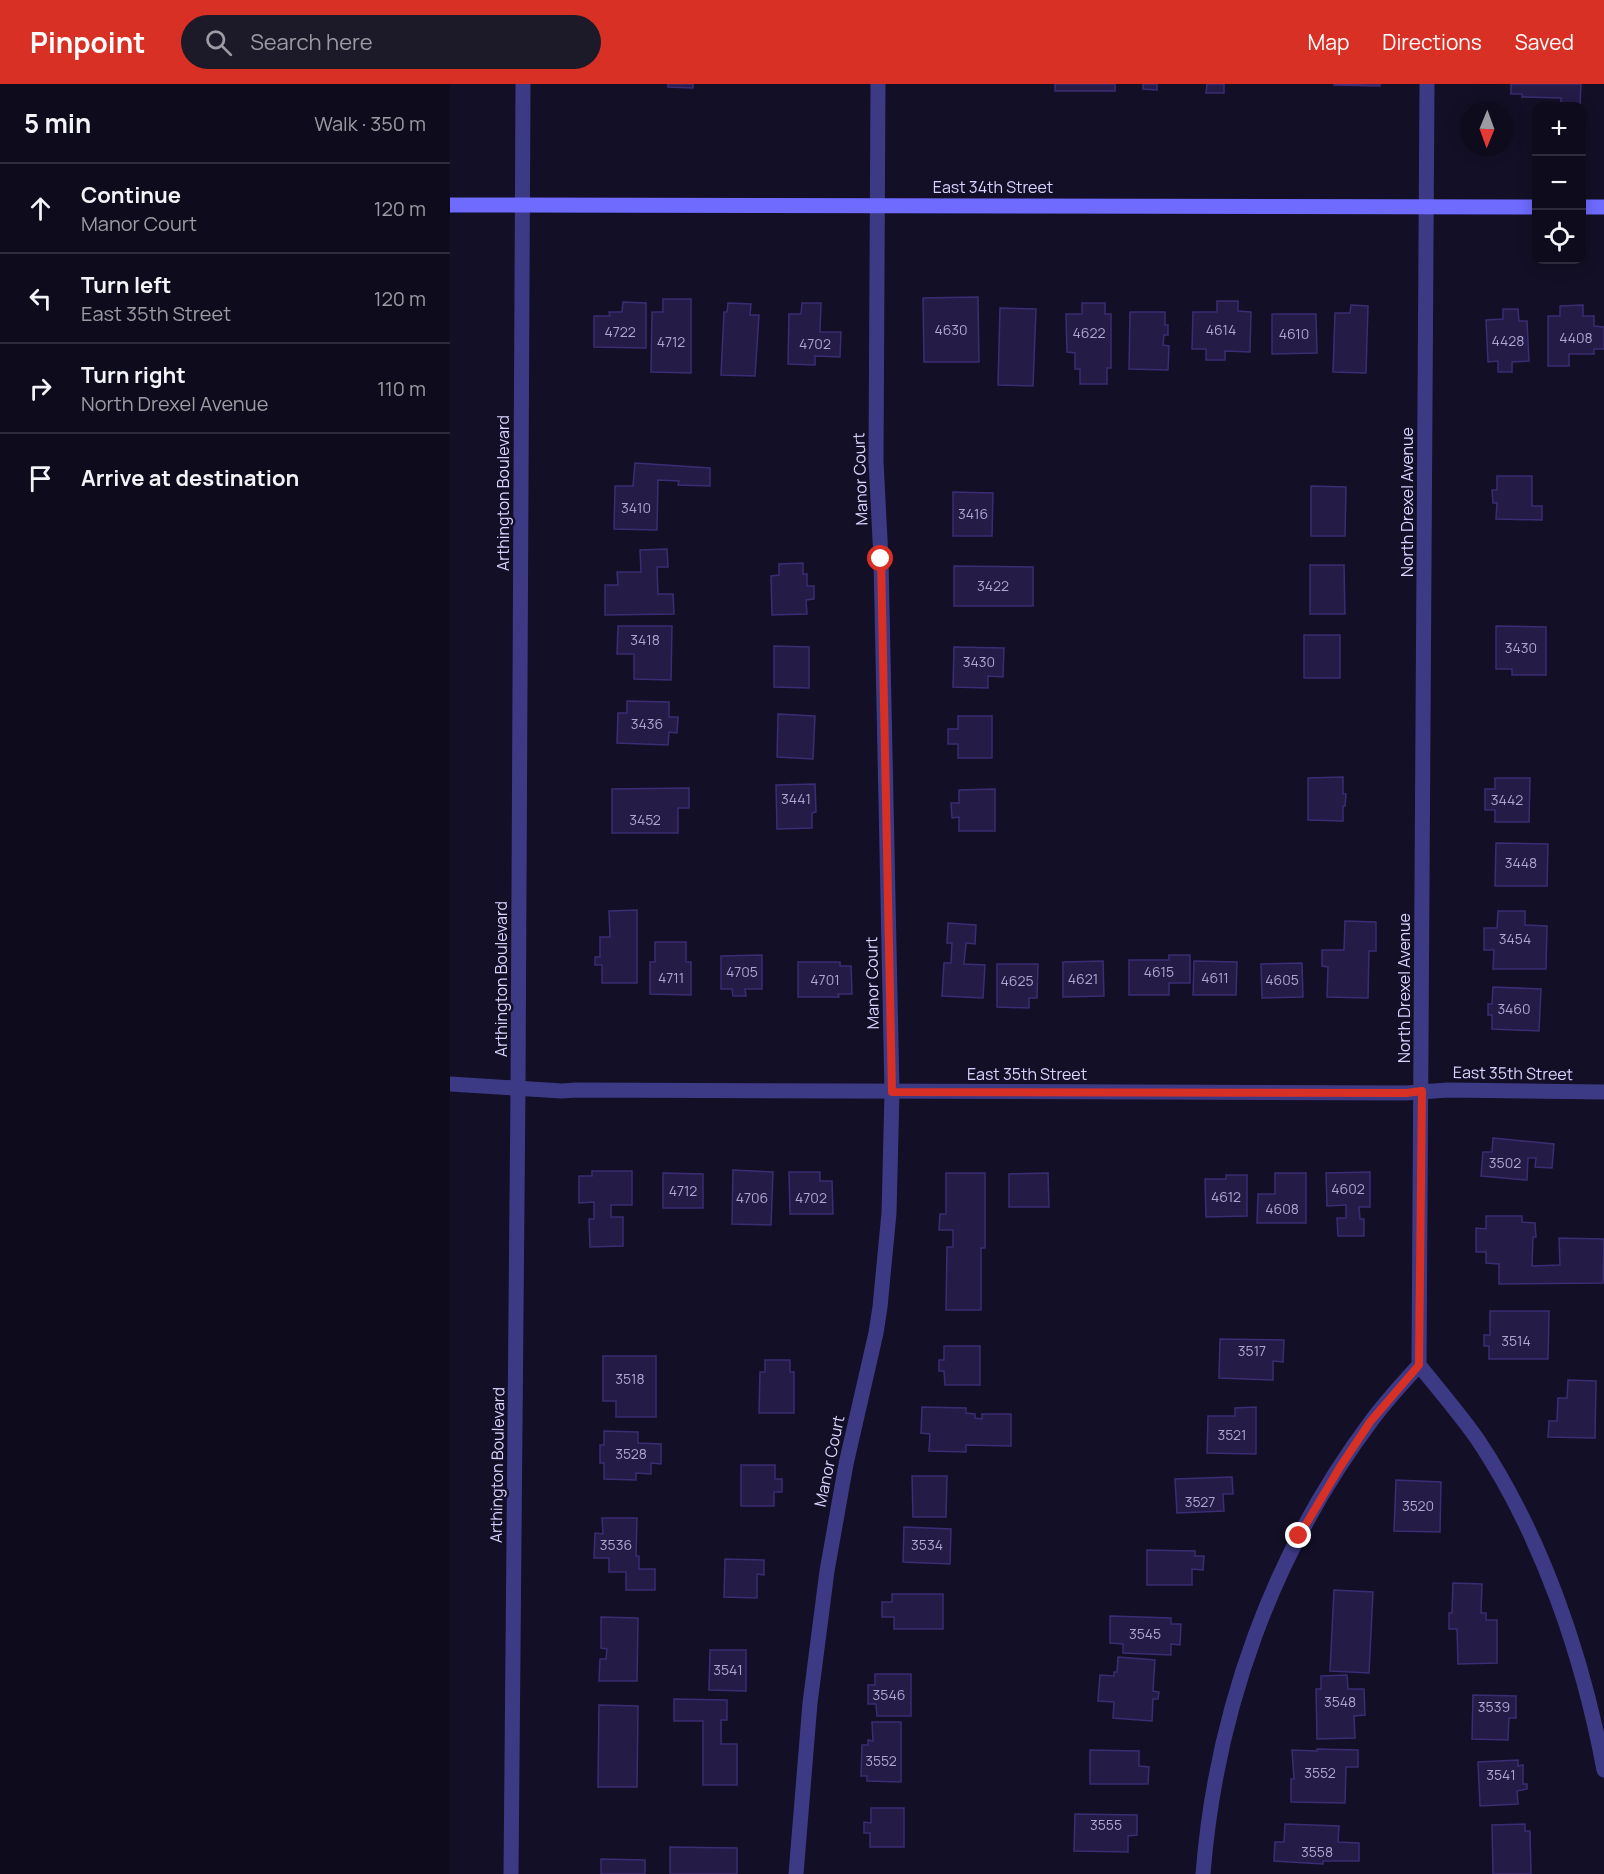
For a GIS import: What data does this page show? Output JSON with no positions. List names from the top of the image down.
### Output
{
  "streets": {
    "main road": ["East 34th Street"],
    "street": [
      "Manor Court",
      "Arthington Boulevard",
      "North Drexel Avenue",
      "East 35th Street"
    ]
  },
  "crossings": [
    ["East 34th Street", "Manor Court"],
    ["East 34th Street", "Arthington Boulevard"],
    ["East 34th Street", "North Drexel Avenue"],
    ["Manor Court", "East 35th Street"],
    ["Arthington Boulevard", "East 35th Street"],
    ["North Drexel Avenue", "East 35th Street"]
  ],
  "house_numbers": [
    "4630",
    "4614",
    "4722",
    "4622",
    "4610",
    "4408",
    "4428",
    "4712",
    "4702",
    "3410",
    "3416",
    "3422",
    "3418",
    "3430",
    "3430",
    "3436",
    "3441",
    "3442",
    "3452",
    "3448",
    "3454",
    "4705",
    "4615",
    "4711",
    "4611",
    "4621",
    "4701",
    "4605",
    "4625",
    "3460",
    "3502",
    "4602",
    "4712",
    "4612",
    "4706",
    "4702",
    "4608",
    "3514",
    "3517",
    "3518",
    "3521",
    "3528",
    "3527",
    "3520",
    "3536",
    "3534",
    "3545",
    "3541",
    "3546",
    "3548",
    "3539",
    "3552",
    "3552",
    "3541",
    "3555",
    "3558"
  ],
  "north": "bottom",
  "page": {
    "header": "Pinpoint",
    "search": "Search here",
    "nav": ["Map", "Directions", "Saved"],
    "heading": ["5 min", "Walk · 350 m"],
    "map_buttons": ["+", "−"],
    "list": [
      ["Continue", "Manor Court", "120 m"],
      ["Turn left", "East 35th Street", "120 m"],
      ["Turn right", "North Drexel Avenue", "110 m"],
      "Arrive at destination"
    ]
  }
}
